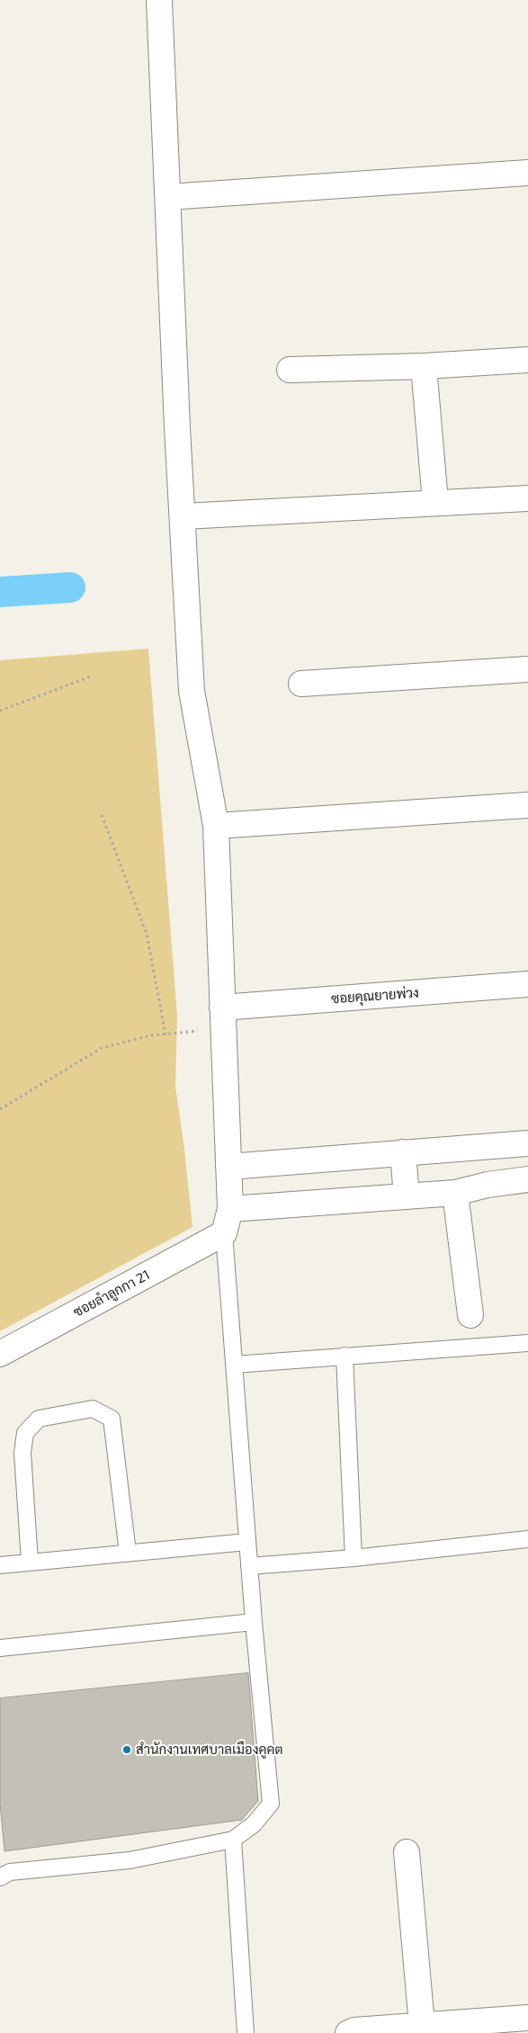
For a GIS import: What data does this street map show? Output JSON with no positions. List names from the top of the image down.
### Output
{
  "streets": {
    "street": ["ซอยคุณยายพ่วง", "ซอยลำลูกกา 21"]
  },
  "places": ["สำนักงานเทศบาลเมืองคูคต"]
}
